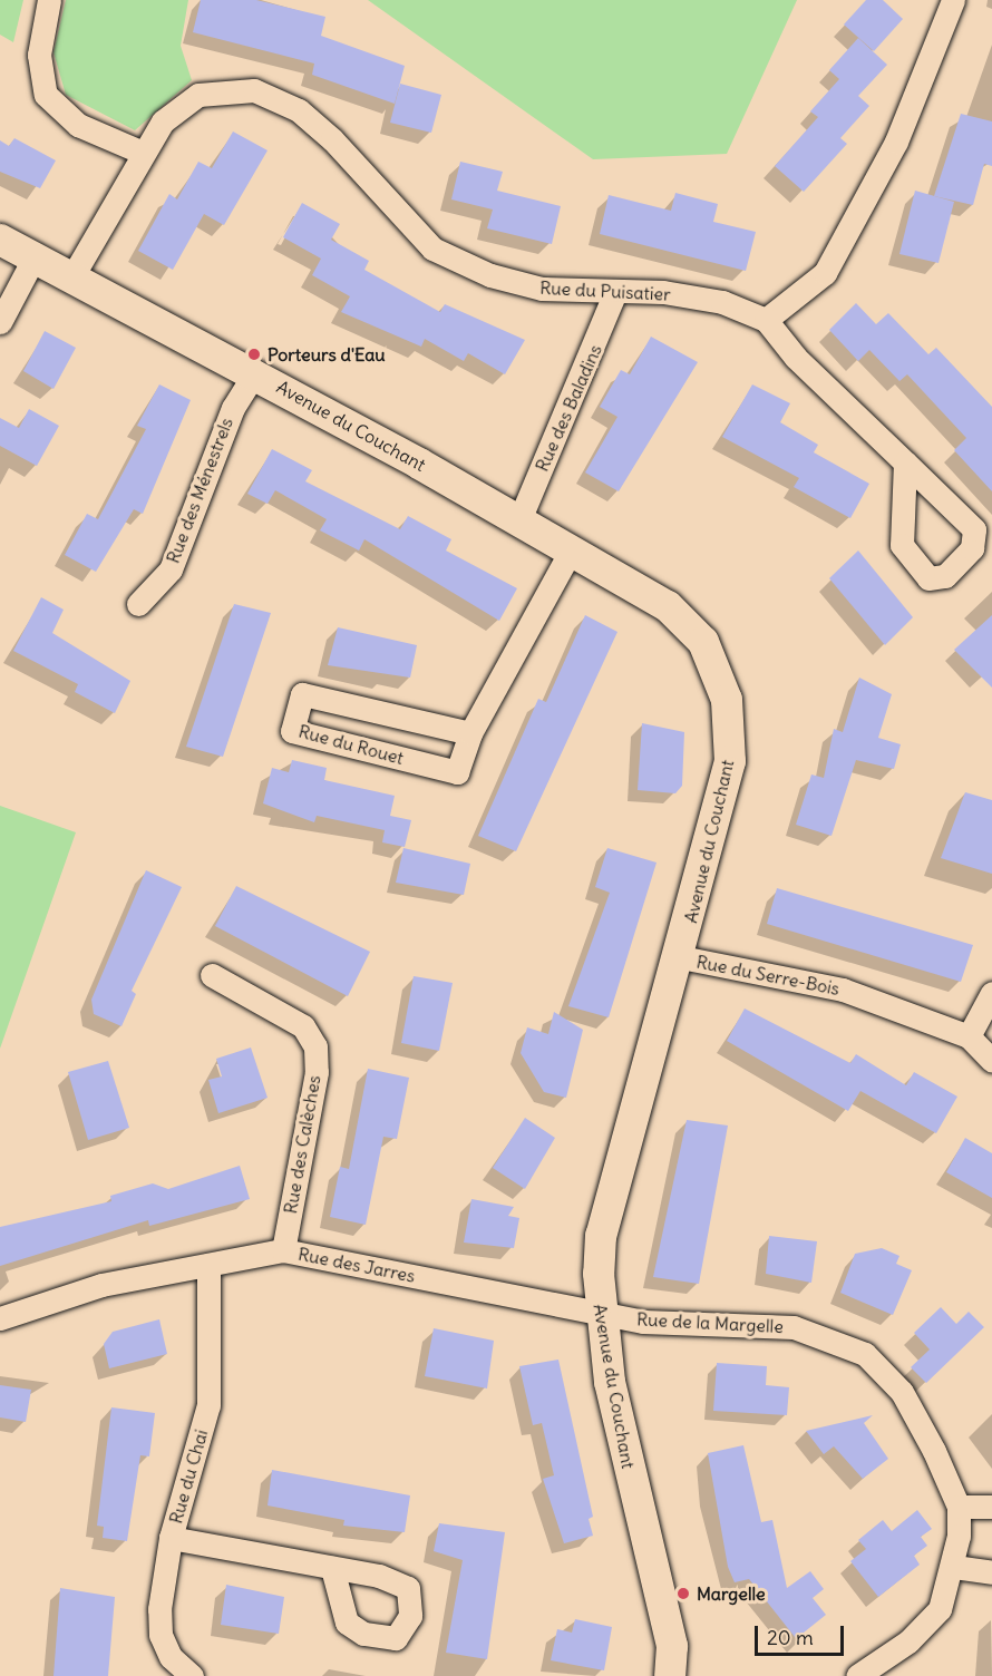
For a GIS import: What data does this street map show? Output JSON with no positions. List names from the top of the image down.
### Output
{
  "streets": {
    "street": [
      "Rue du Puisatier",
      "Rue des Baladins",
      "Avenue du Couchant",
      "Rue des Ménestrels",
      "Rue du Rouet",
      "Rue du Serre-Bois",
      "Rue des Calèches",
      "Rue des Jarres",
      "Rue de la Margelle",
      "Rue du Chai"
    ]
  },
  "crossings": [
    ["Rue du Puisatier", "Rue des Baladins"],
    ["Rue du Puisatier", "Avenue du Couchant"],
    ["Rue des Baladins", "Avenue du Couchant"],
    ["Avenue du Couchant", "Rue des Ménestrels"],
    ["Avenue du Couchant", "Rue du Rouet"],
    ["Avenue du Couchant", "Rue du Serre-Bois"],
    ["Avenue du Couchant", "Rue des Jarres"],
    ["Avenue du Couchant", "Rue de la Margelle"],
    ["Rue des Calèches", "Rue des Jarres"],
    ["Rue des Jarres", "Rue de la Margelle"],
    ["Rue des Jarres", "Rue du Chai"]
  ],
  "places": ["Porteurs d'Eau", "Margelle"],
  "scale_bar": "20 m"
}
